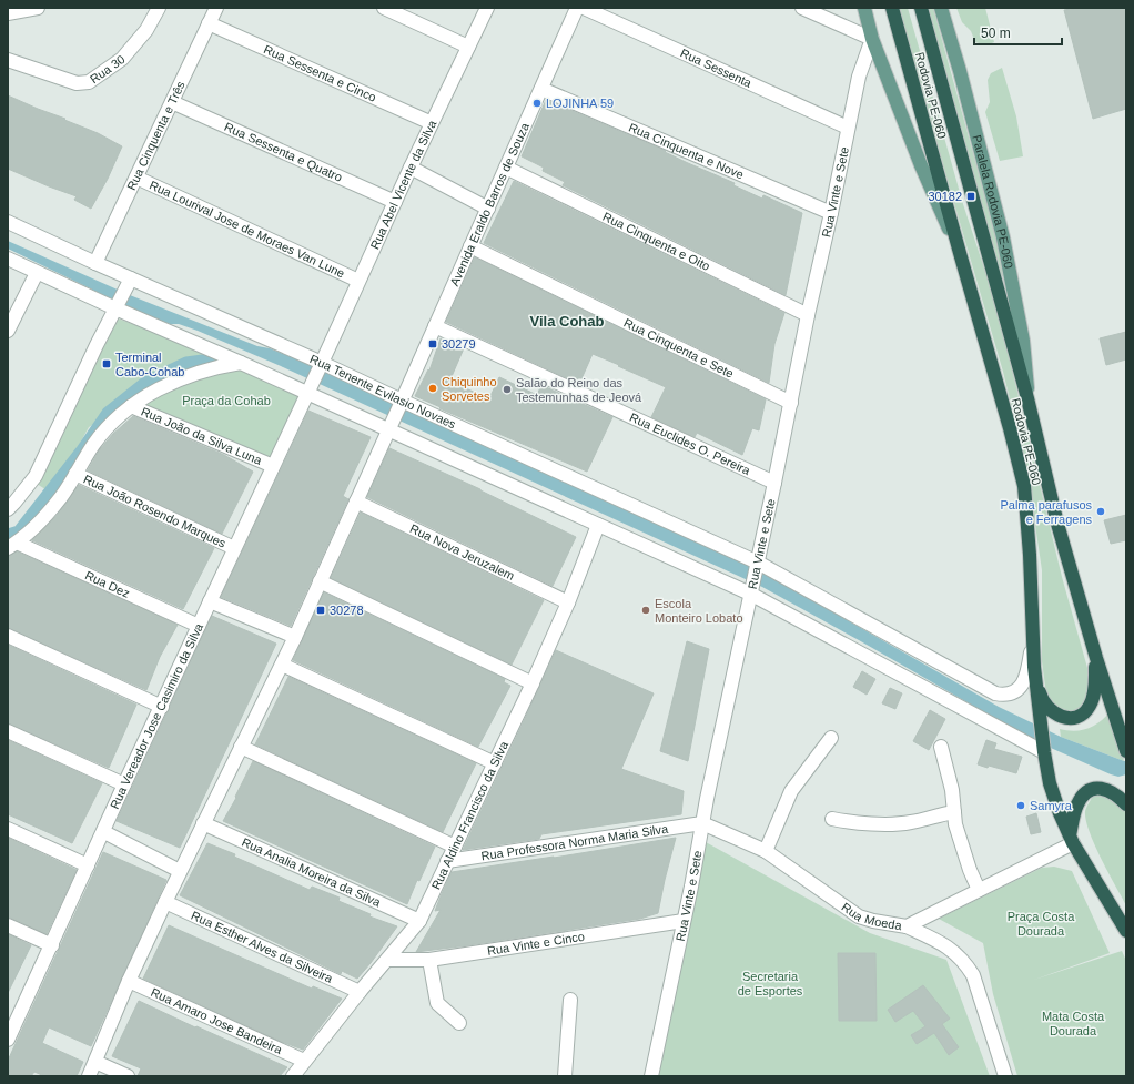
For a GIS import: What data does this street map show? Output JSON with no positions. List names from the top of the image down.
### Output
{
  "streets": {
    "highway": ["Rodovia PE-060"],
    "main road": ["Paralela Rodovia PE-060"],
    "street": [
      "Rua 30",
      "Rua Sessenta",
      "Rua Sessenta e Cinco",
      "Rua Cinquenta e Três",
      "Rua Cinquenta e Nove",
      "Rua Sessenta e Quatro",
      "Rua Abel Vicente da Silva",
      "Rua Vinte e Sete",
      "Avenida Eraldo Barros de Souza",
      "Rua Lourival Jose de Moraes Van Lune",
      "Rua Cinquenta e Oito",
      "Rua Cinquenta e Sete",
      "Rua Tenente Evilasio Novaes",
      "Rua João da Silva Luna",
      "Rua Euclides O. Pereira",
      "Rua João Rosendo Marques",
      "Rua Nova Jeruzalem",
      "Rua Dez",
      "Rua Vereador Jose Casimiro da Silva",
      "Rua Aldino Francisco da Silva",
      "Rua Professora Norma Maria Silva",
      "Rua Analia Moreira da Silva",
      "Rua Moeda",
      "Rua Vinte e Cinco",
      "Rua Esther Alves da Silveira",
      "Rua Amaro Jose Bandeira"
    ]
  },
  "crossings": [
    ["Rua Sessenta", "Rua Vinte e Sete"],
    ["Rua Sessenta e Cinco", "Rua Cinquenta e Três"],
    ["Rua Sessenta e Cinco", "Rua Abel Vicente da Silva"],
    ["Rodovia PE-060", "Paralela Rodovia PE-060"],
    ["Rodovia PE-060", "Rua Tenente Evilasio Novaes"],
    ["Rodovia PE-060", "Rua Moeda"],
    ["Rua Cinquenta e Três", "Rua Sessenta e Quatro"],
    ["Rua Cinquenta e Três", "Rua Lourival Jose de Moraes Van Lune"],
    ["Rua Cinquenta e Três", "Rua Tenente Evilasio Novaes"],
    ["Rua Cinquenta e Nove", "Rua Vinte e Sete"],
    ["Rua Cinquenta e Nove", "Avenida Eraldo Barros de Souza"],
    ["Rua Sessenta e Quatro", "Rua Abel Vicente da Silva"],
    ["Rua Abel Vicente da Silva", "Rua Lourival Jose de Moraes Van Lune"],
    ["Rua Abel Vicente da Silva", "Rua Tenente Evilasio Novaes"],
    ["Rua Abel Vicente da Silva", "Rua Vereador Jose Casimiro da Silva"],
    ["Rua Vinte e Sete", "Rua Cinquenta e Oito"],
    ["Rua Vinte e Sete", "Rua Cinquenta e Sete"],
    ["Rua Vinte e Sete", "Rua Tenente Evilasio Novaes"],
    ["Rua Vinte e Sete", "Rua Euclides O. Pereira"],
    ["Rua Vinte e Sete", "Rua Professora Norma Maria Silva"],
    ["Rua Vinte e Sete", "Rua Moeda"],
    ["Rua Vinte e Sete", "Rua Vinte e Cinco"],
    ["Avenida Eraldo Barros de Souza", "Rua Cinquenta e Oito"],
    ["Avenida Eraldo Barros de Souza", "Rua Cinquenta e Sete"],
    ["Avenida Eraldo Barros de Souza", "Rua Tenente Evilasio Novaes"],
    ["Avenida Eraldo Barros de Souza", "Rua Euclides O. Pereira"],
    ["Avenida Eraldo Barros de Souza", "Rua Nova Jeruzalem"],
    ["Rua João da Silva Luna", "Rua Vereador Jose Casimiro da Silva"],
    ["Rua João Rosendo Marques", "Rua Vereador Jose Casimiro da Silva"],
    ["Rua Nova Jeruzalem", "Rua Aldino Francisco da Silva"],
    ["Rua Dez", "Rua Vereador Jose Casimiro da Silva"],
    ["Rua Aldino Francisco da Silva", "Rua Professora Norma Maria Silva"],
    ["Rua Aldino Francisco da Silva", "Rua Analia Moreira da Silva"],
    ["Rua Aldino Francisco da Silva", "Rua Vinte e Cinco"],
    ["Rua Aldino Francisco da Silva", "Rua Esther Alves da Silveira"],
    ["Rua Aldino Francisco da Silva", "Rua Amaro Jose Bandeira"],
    ["Rua Professora Norma Maria Silva", "Rua Moeda"]
  ],
  "districts": ["Vila Cohab"],
  "parks": [
    "Praça da Cohab",
    "Praça Costa Dourada",
    "Secretaria de Esportes",
    "Mata Costa Dourada"
  ],
  "places": {
    "other": [
      "LOJINHA 59",
      "Chiquinho Sorvetes",
      "Salão do Reino das Testemunhas de Jeová",
      "Palma parafusos e Ferragens",
      "Escola Monteiro Lobato",
      "Samyra"
    ],
    "transit": [
      "30182",
      "30279",
      "Terminal Cabo-Cohab",
      "30278"
    ]
  },
  "scale_bar": "50 m"
}
